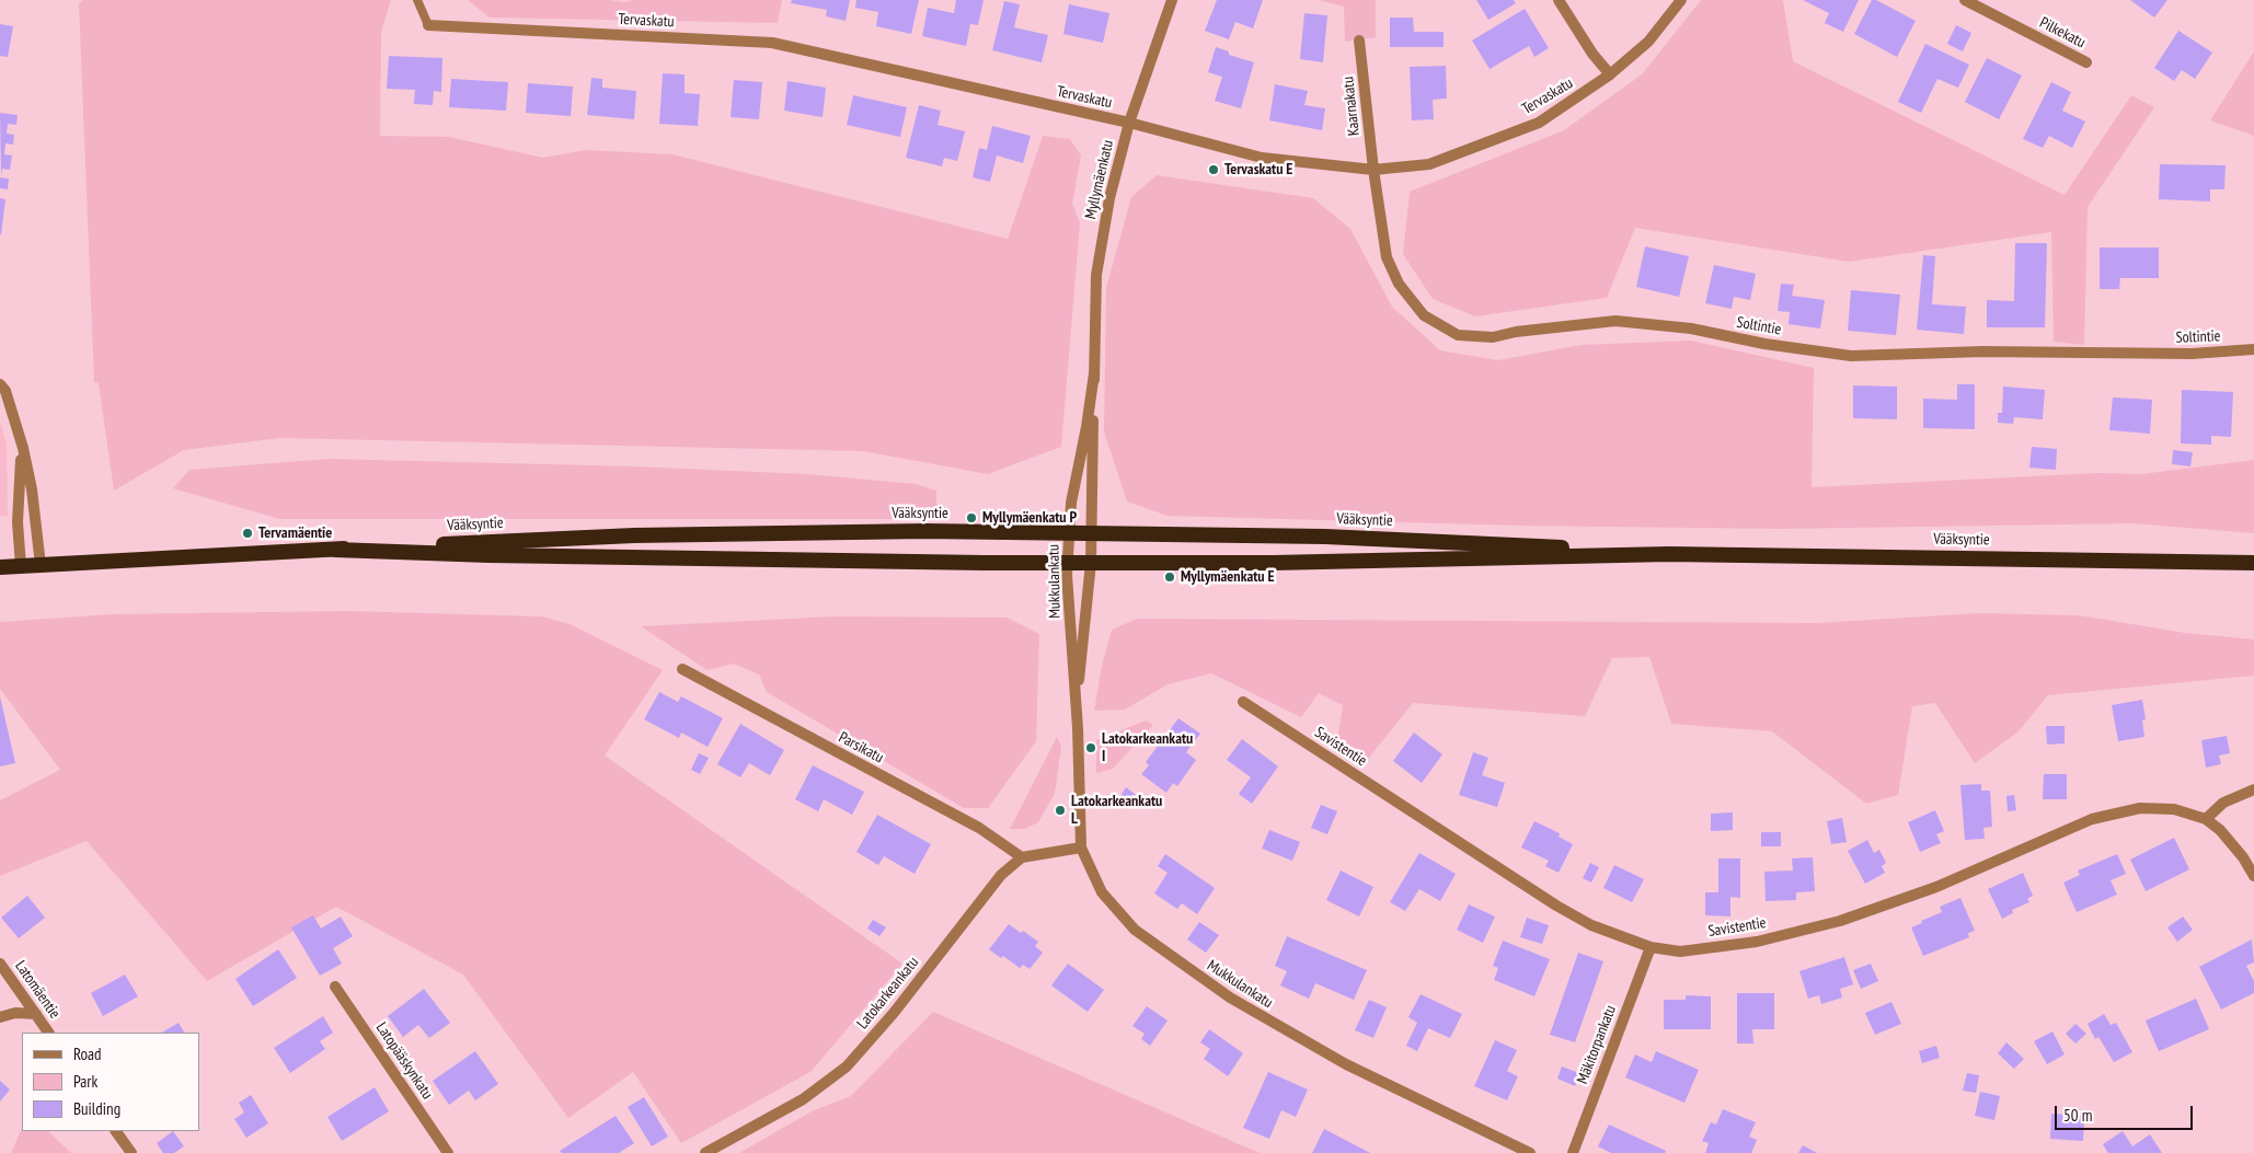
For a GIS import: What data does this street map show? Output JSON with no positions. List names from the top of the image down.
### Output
{
  "streets": {
    "highway": ["Vääksyntie"],
    "street": [
      "Tervaskatu",
      "Pilkekatu",
      "Kaarnakatu",
      "Myllymäenkatu",
      "Soltintie",
      "Mukkulankatu",
      "Savistentie",
      "Parsikatu",
      "Latomäentie",
      "Latokarkeankatu",
      "Mäkitorpankatu",
      "Latopääskynkatu"
    ]
  },
  "crossings": [
    ["Tervaskatu", "Kaarnakatu"],
    ["Tervaskatu", "Myllymäenkatu"],
    ["Tervaskatu", "Soltintie"],
    ["Kaarnakatu", "Soltintie"],
    ["Myllymäenkatu", "Vääksyntie"],
    ["Myllymäenkatu", "Mukkulankatu"],
    ["Vääksyntie", "Mukkulankatu"],
    ["Savistentie", "Mäkitorpankatu"],
    ["Parsikatu", "Latokarkeankatu"]
  ],
  "places": [
    "Tervaskatu E",
    "Myllymäenkatu P",
    "Tervamäentie",
    "Myllymäenkatu E",
    "Latokarkeankatu I",
    "Latokarkeankatu L"
  ],
  "legend": ["Road", "Park", "Building"],
  "scale_bar": "50 m"
}
